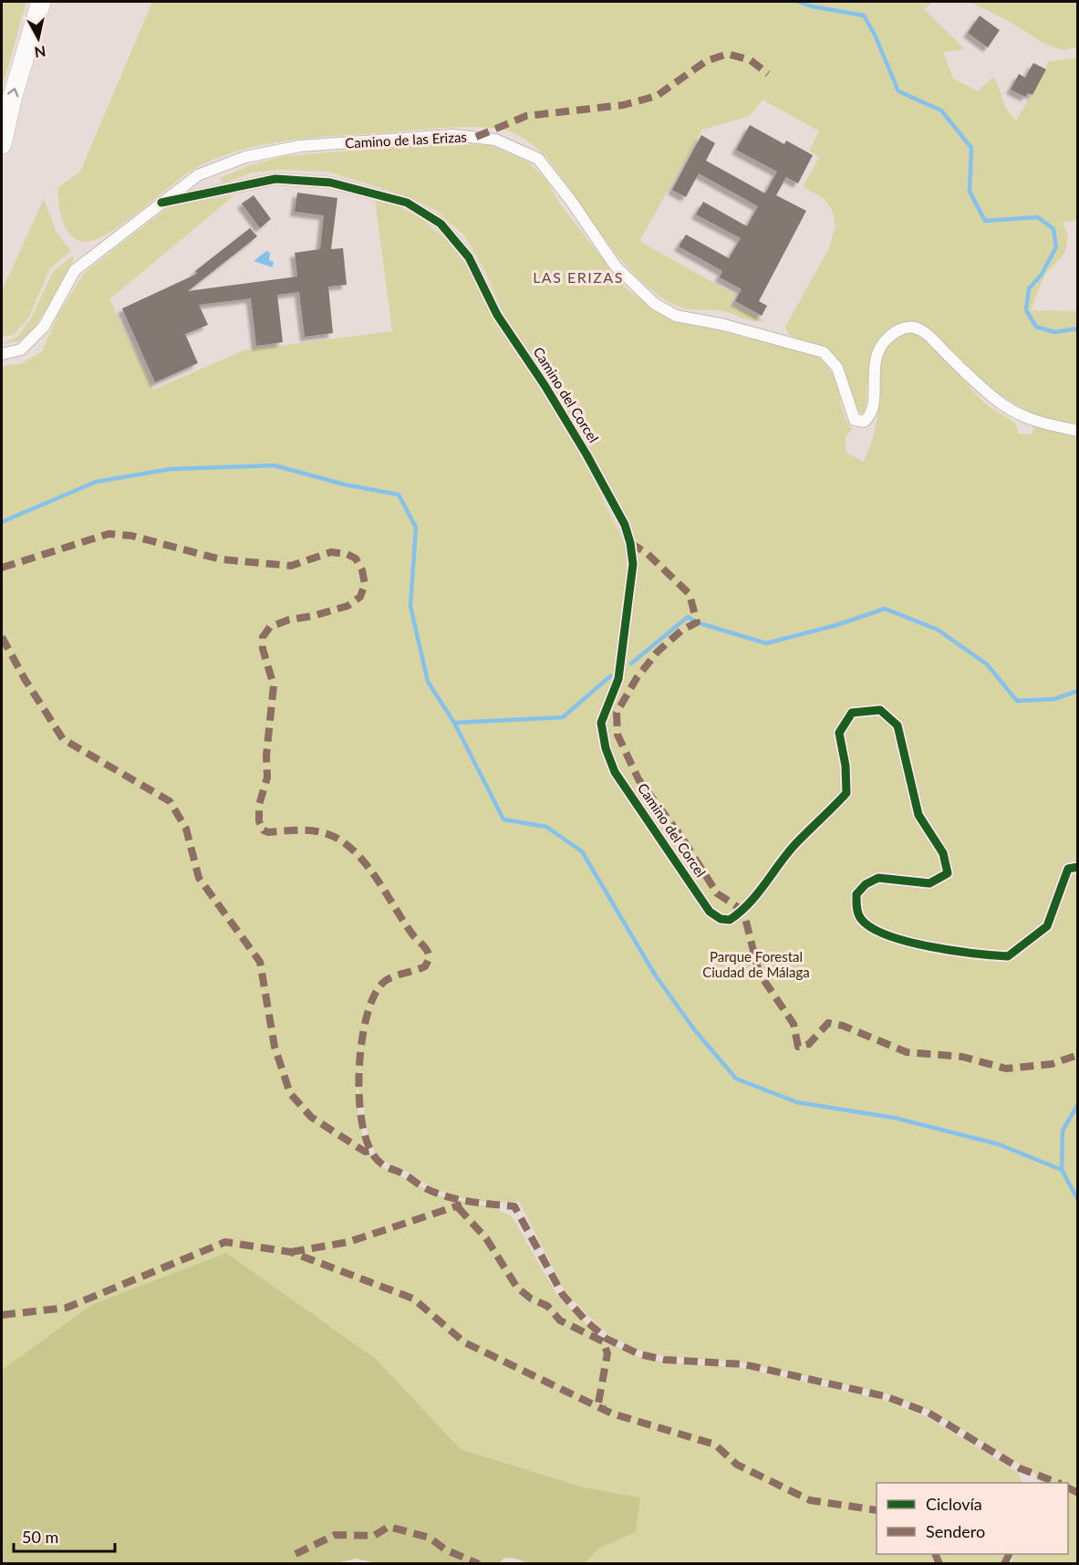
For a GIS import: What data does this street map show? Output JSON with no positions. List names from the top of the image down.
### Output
{
  "streets": {
    "street": ["Camino de las Erizas", "Camino del Corcel"]
  },
  "crossings": [
    ["Camino de las Erizas", "Camino del Corcel"]
  ],
  "districts": ["LAS ERIZAS"],
  "parks": ["Parque Forestal Ciudad de Málaga"],
  "legend": ["Ciclovía", "Sendero"],
  "scale_bar": "50 m",
  "north": "bottom"
}
